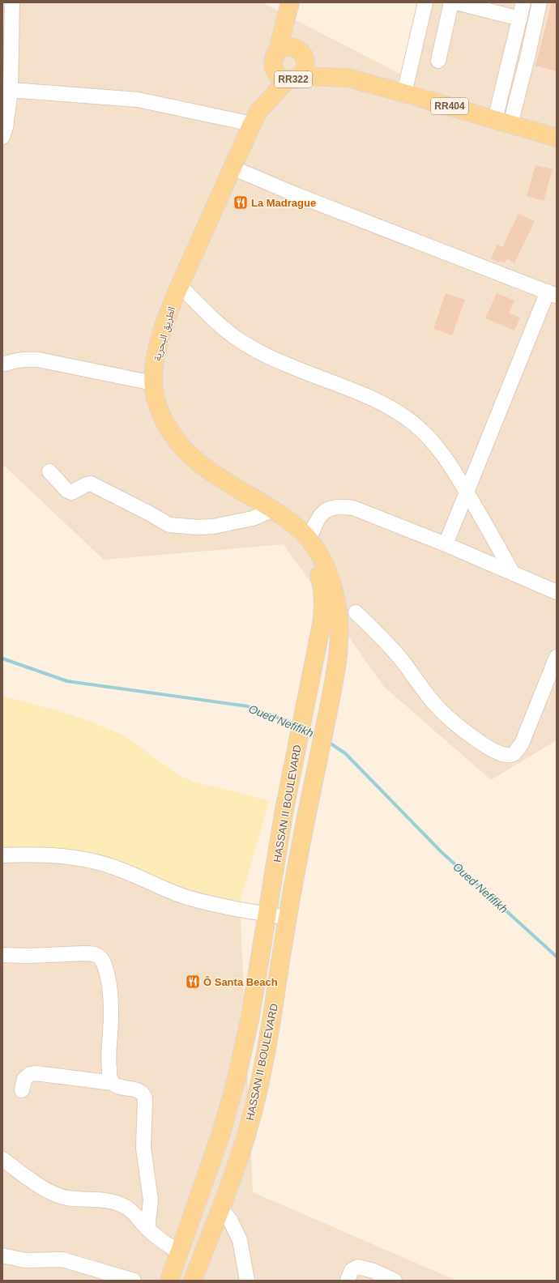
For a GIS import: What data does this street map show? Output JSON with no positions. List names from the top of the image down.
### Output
{
  "streets": {
    "main road": [
      "RR322",
      "RR404",
      "الطريق البحرية",
      "HASSAN II BOULEVARD"
    ]
  },
  "crossings": [
    ["RR322", "RR404"],
    ["RR322", "الطريق البحرية"],
    ["الطريق البحرية", "HASSAN II BOULEVARD"]
  ],
  "water": ["Oued Nefifikh"],
  "places": {
    "restaurant": ["La Madrague", "Ô Santa Beach"]
  }
}
